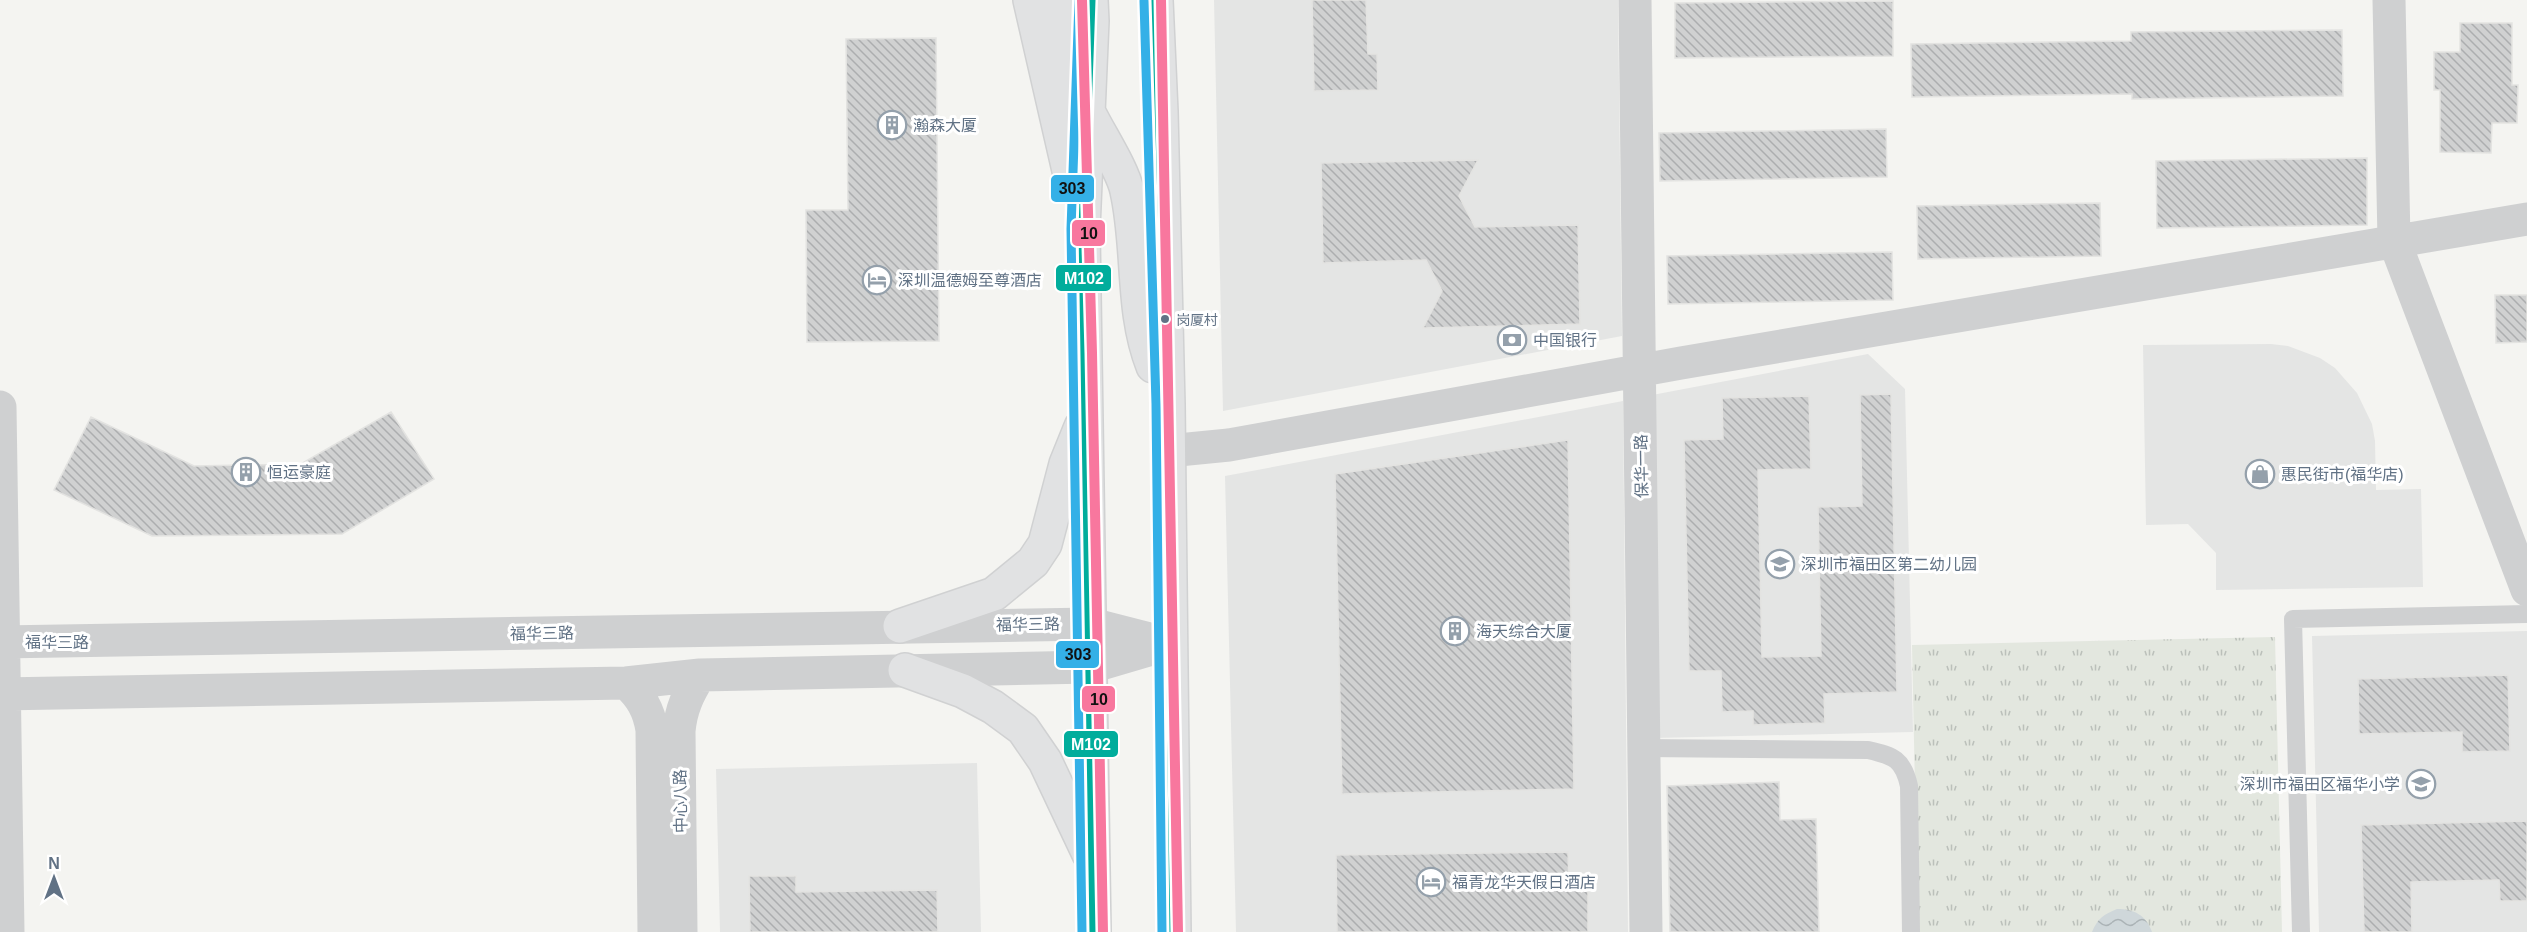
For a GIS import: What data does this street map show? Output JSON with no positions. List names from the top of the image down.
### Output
{
  "streets": {
    "street": ["保华一路", "福华三路", "中心八路"]
  },
  "places": {
    "building": ["瀚森大厦", "恒运豪庭", "海天综合大厦"],
    "hotel": ["深圳温德姆至尊酒店", "福青龙华天假日酒店"],
    "other": ["岗厦村"],
    "bank": ["中国银行"],
    "shop": ["惠民街市(福华店)"],
    "school or university": ["深圳市福田区第二幼儿园", "深圳市福田区福华小学"]
  },
  "lines": ["transit line 10", "transit line M102", "transit line 303"],
  "north": "top"
}
